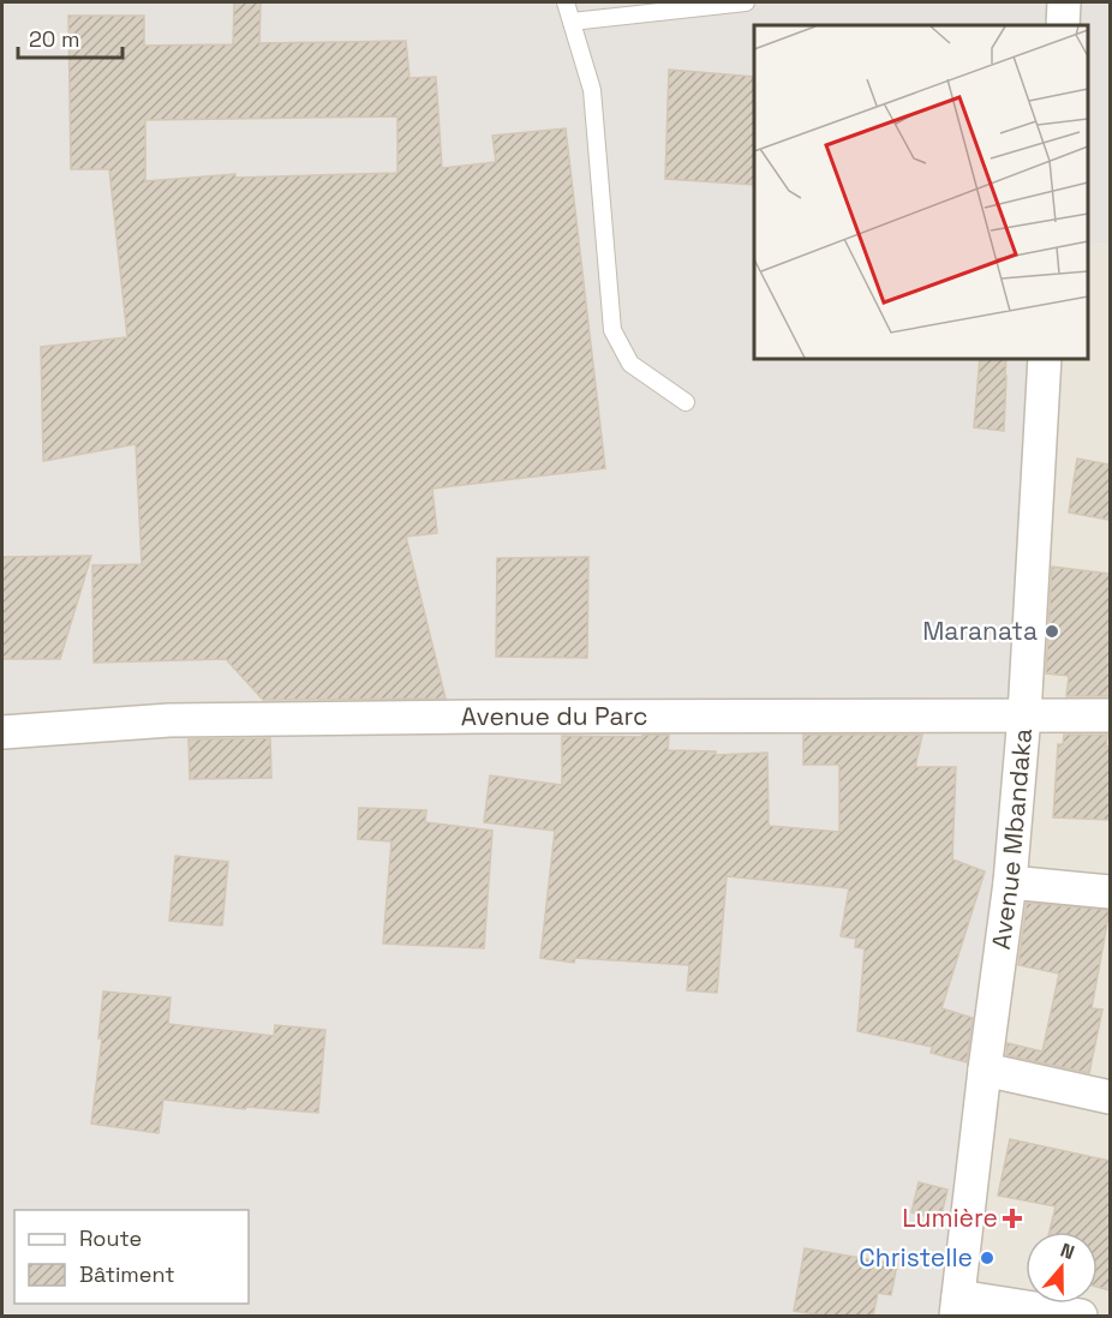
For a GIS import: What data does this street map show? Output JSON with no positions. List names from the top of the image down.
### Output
{
  "streets": {
    "street": ["Avenue du Parc", "Avenue Mbandaka"]
  },
  "crossings": [
    ["Avenue du Parc", "Avenue Mbandaka"]
  ],
  "places": {
    "other": ["Maranata", "Christelle"],
    "health": ["Lumière"]
  },
  "legend": ["Route", "Bâtiment"],
  "scale_bar": "20 m",
  "north": "top"
}
